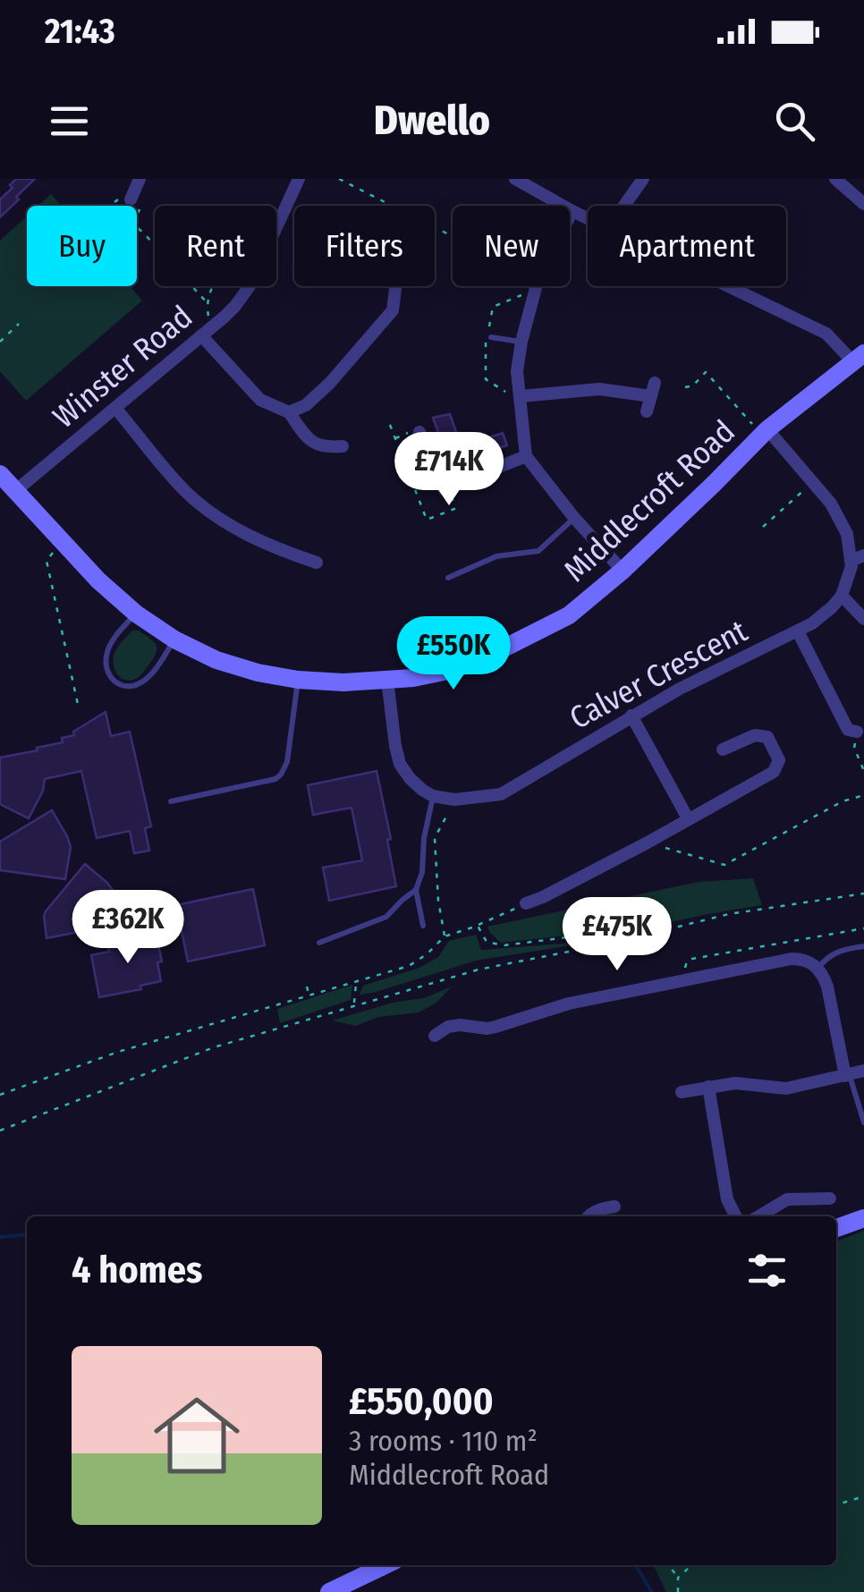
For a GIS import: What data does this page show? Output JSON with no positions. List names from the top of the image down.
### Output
{
  "streets": {
    "street": ["Winster Road", "Middlecroft Road", "Calver Crescent"]
  },
  "crossings": [
    ["Winster Road", "Middlecroft Road"]
  ],
  "page": {
    "status": "21:43",
    "header": "Dwello",
    "chip": [
      "Buy",
      "Rent",
      "Filters",
      "New",
      "Apartment"
    ],
    "price": [
      "£714K",
      "£550K",
      "£362K",
      "£475K"
    ],
    "heading": "4 homes",
    "list": [
      {
        "name": "£550,000",
        "note": "3 rooms · 110 m² · Middlecroft Road"
      }
    ]
  }
}
